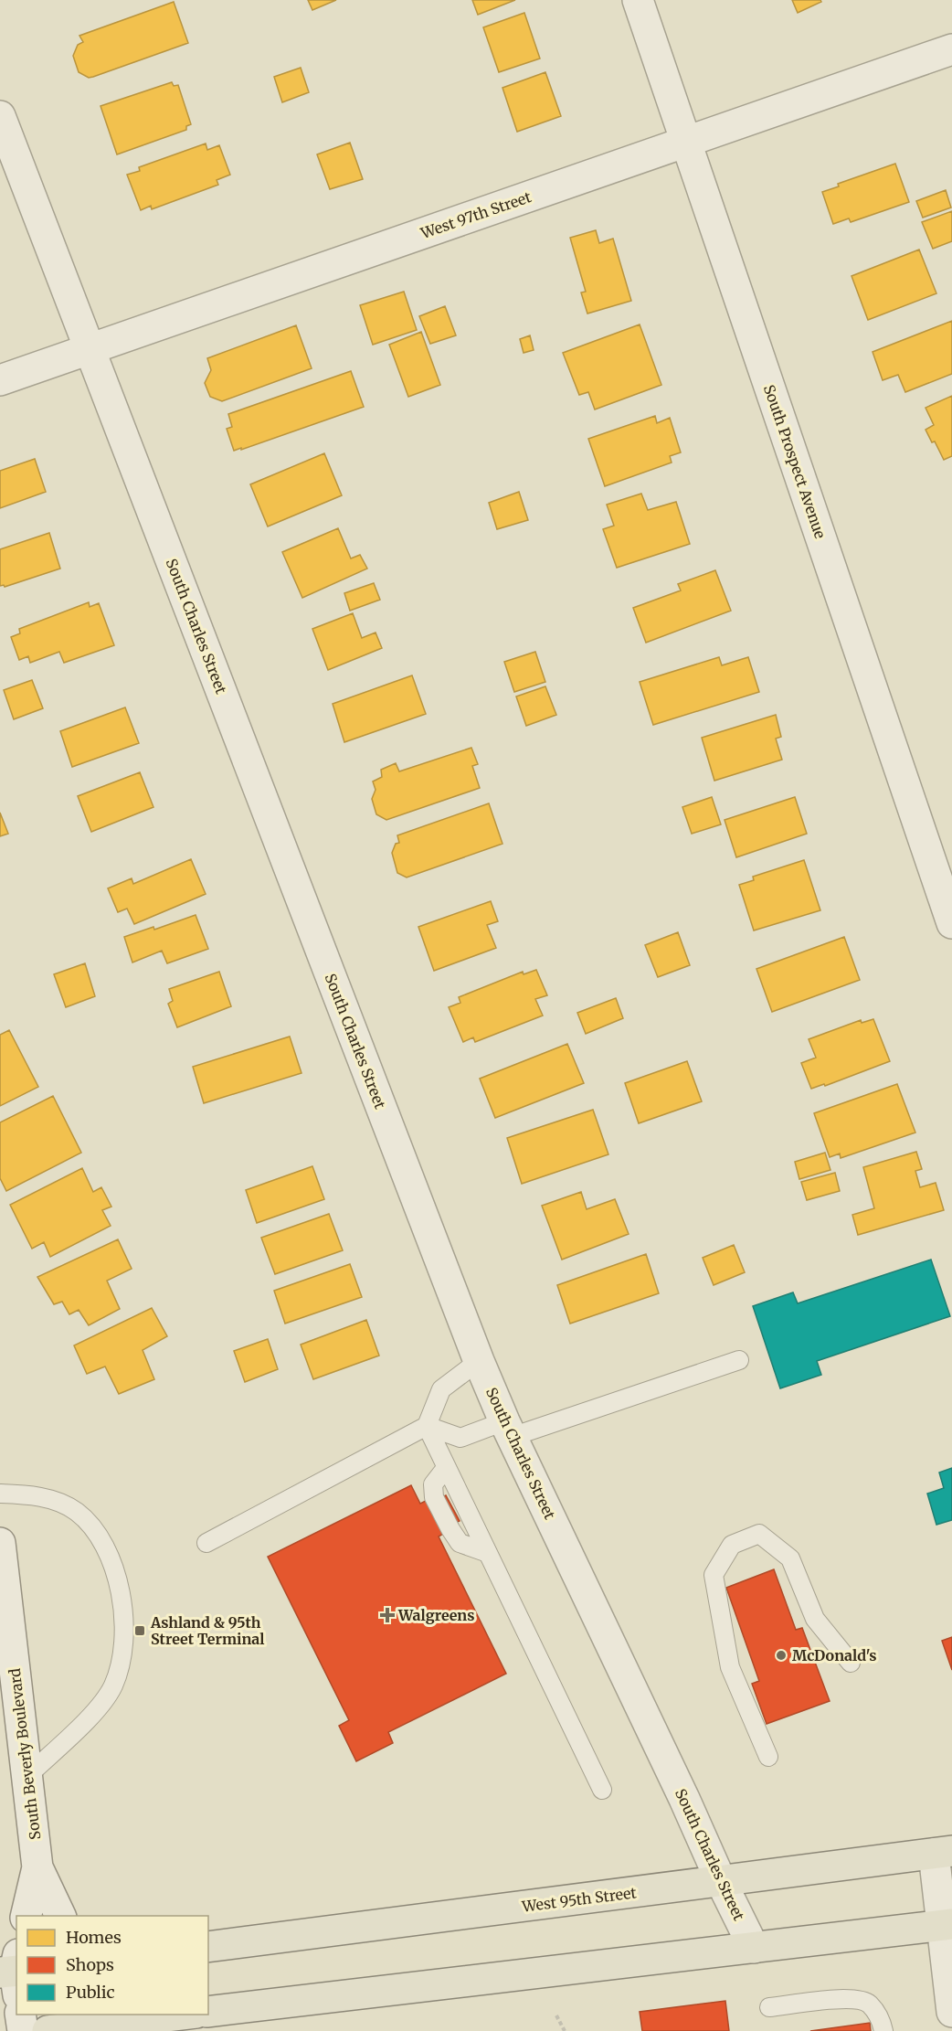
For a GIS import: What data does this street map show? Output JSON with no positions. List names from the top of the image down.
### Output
{
  "streets": {
    "main road": ["West 95th Street"],
    "street": [
      "West 97th Street",
      "South Prospect Avenue",
      "South Charles Street",
      "South Beverly Boulevard"
    ]
  },
  "crossings": [
    ["West 97th Street", "South Prospect Avenue"],
    ["West 97th Street", "South Charles Street"],
    ["South Charles Street", "West 95th Street"]
  ],
  "places": {
    "health": ["Walgreens"],
    "transit": ["Ashland & 95th Street Terminal"],
    "other": ["McDonald's"]
  },
  "legend": ["Homes", "Shops", "Public"]
}
